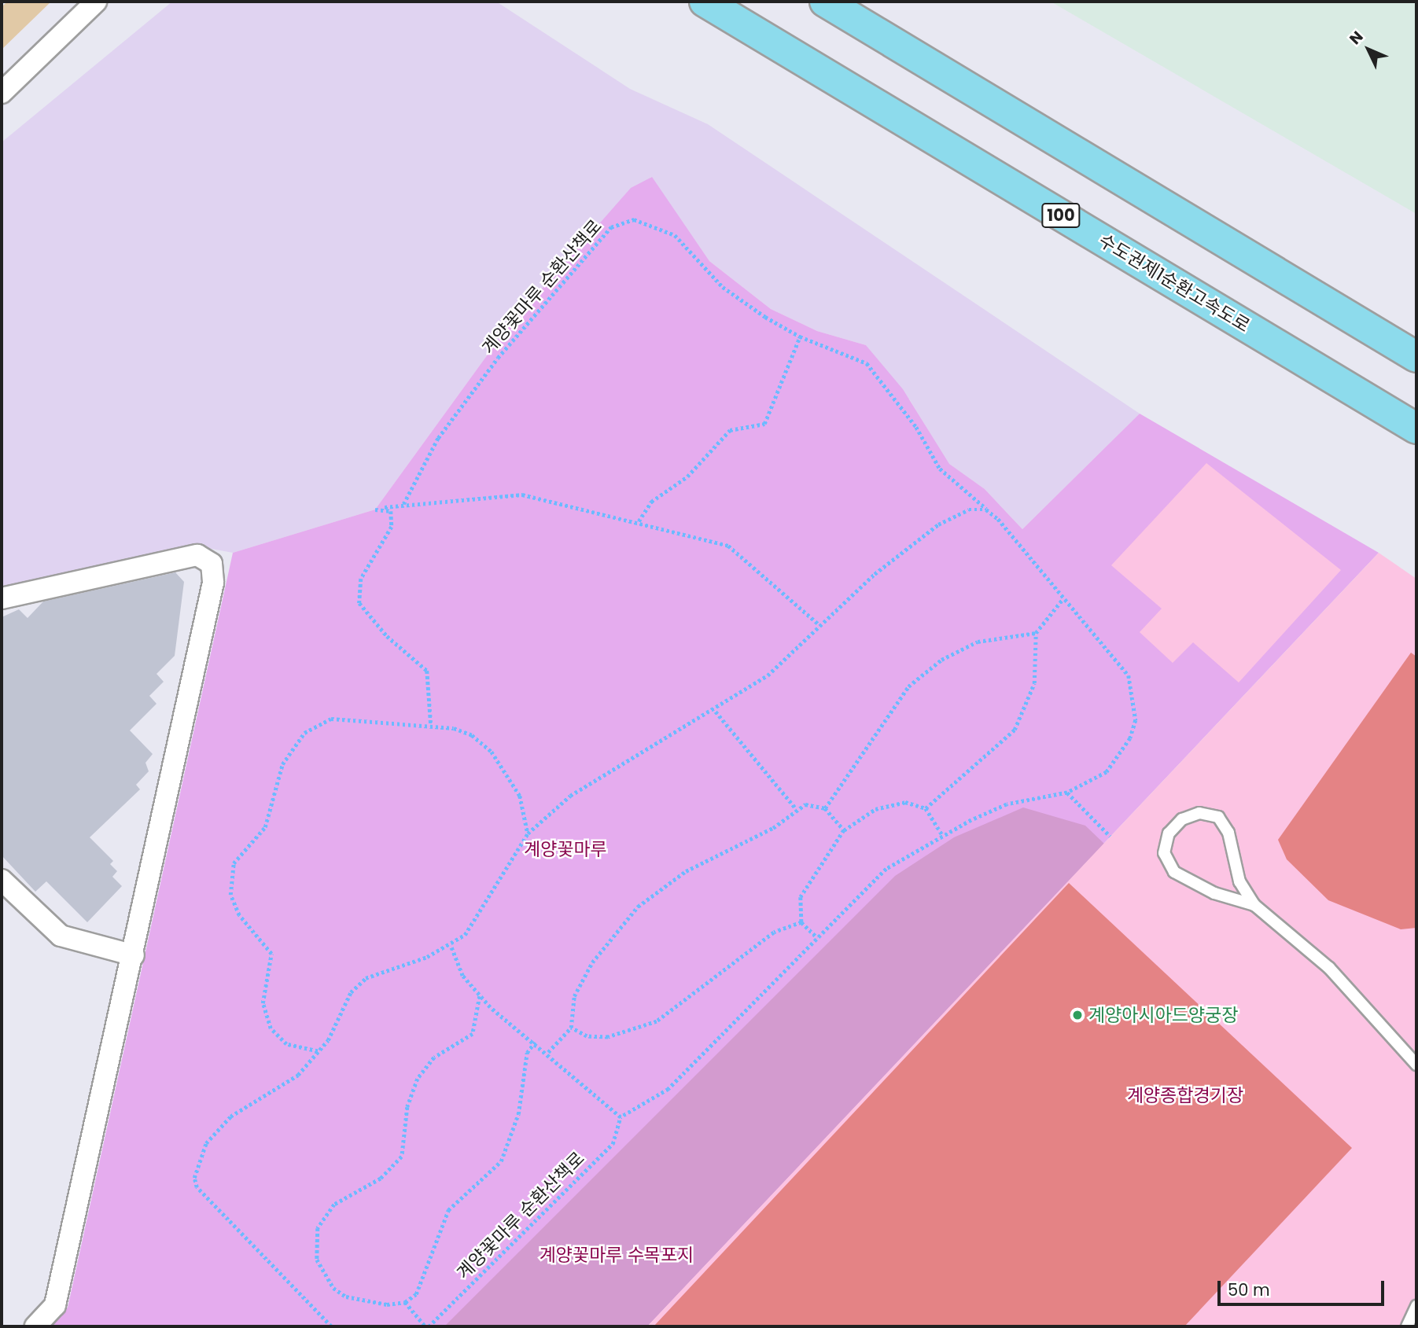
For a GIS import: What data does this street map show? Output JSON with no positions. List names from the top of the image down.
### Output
{
  "streets": {
    "highway": ["100", "수도권제1순환고속도로"],
    "path": ["계양꽃마루 순환산책로"]
  },
  "parks": ["계양꽃마루", "계양종합경기장", "계양꽃마루 수목포지"],
  "places": ["계양아시아드양궁장"],
  "scale_bar": "50 m",
  "north": "top left"
}
